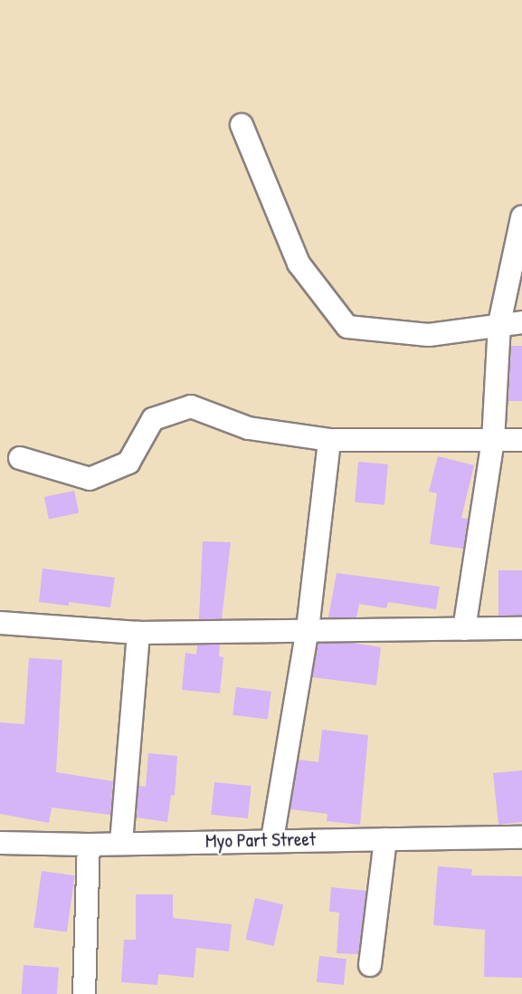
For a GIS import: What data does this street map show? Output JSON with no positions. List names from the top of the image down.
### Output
{
  "streets": {
    "street": ["Myo Part Street"]
  }
}
